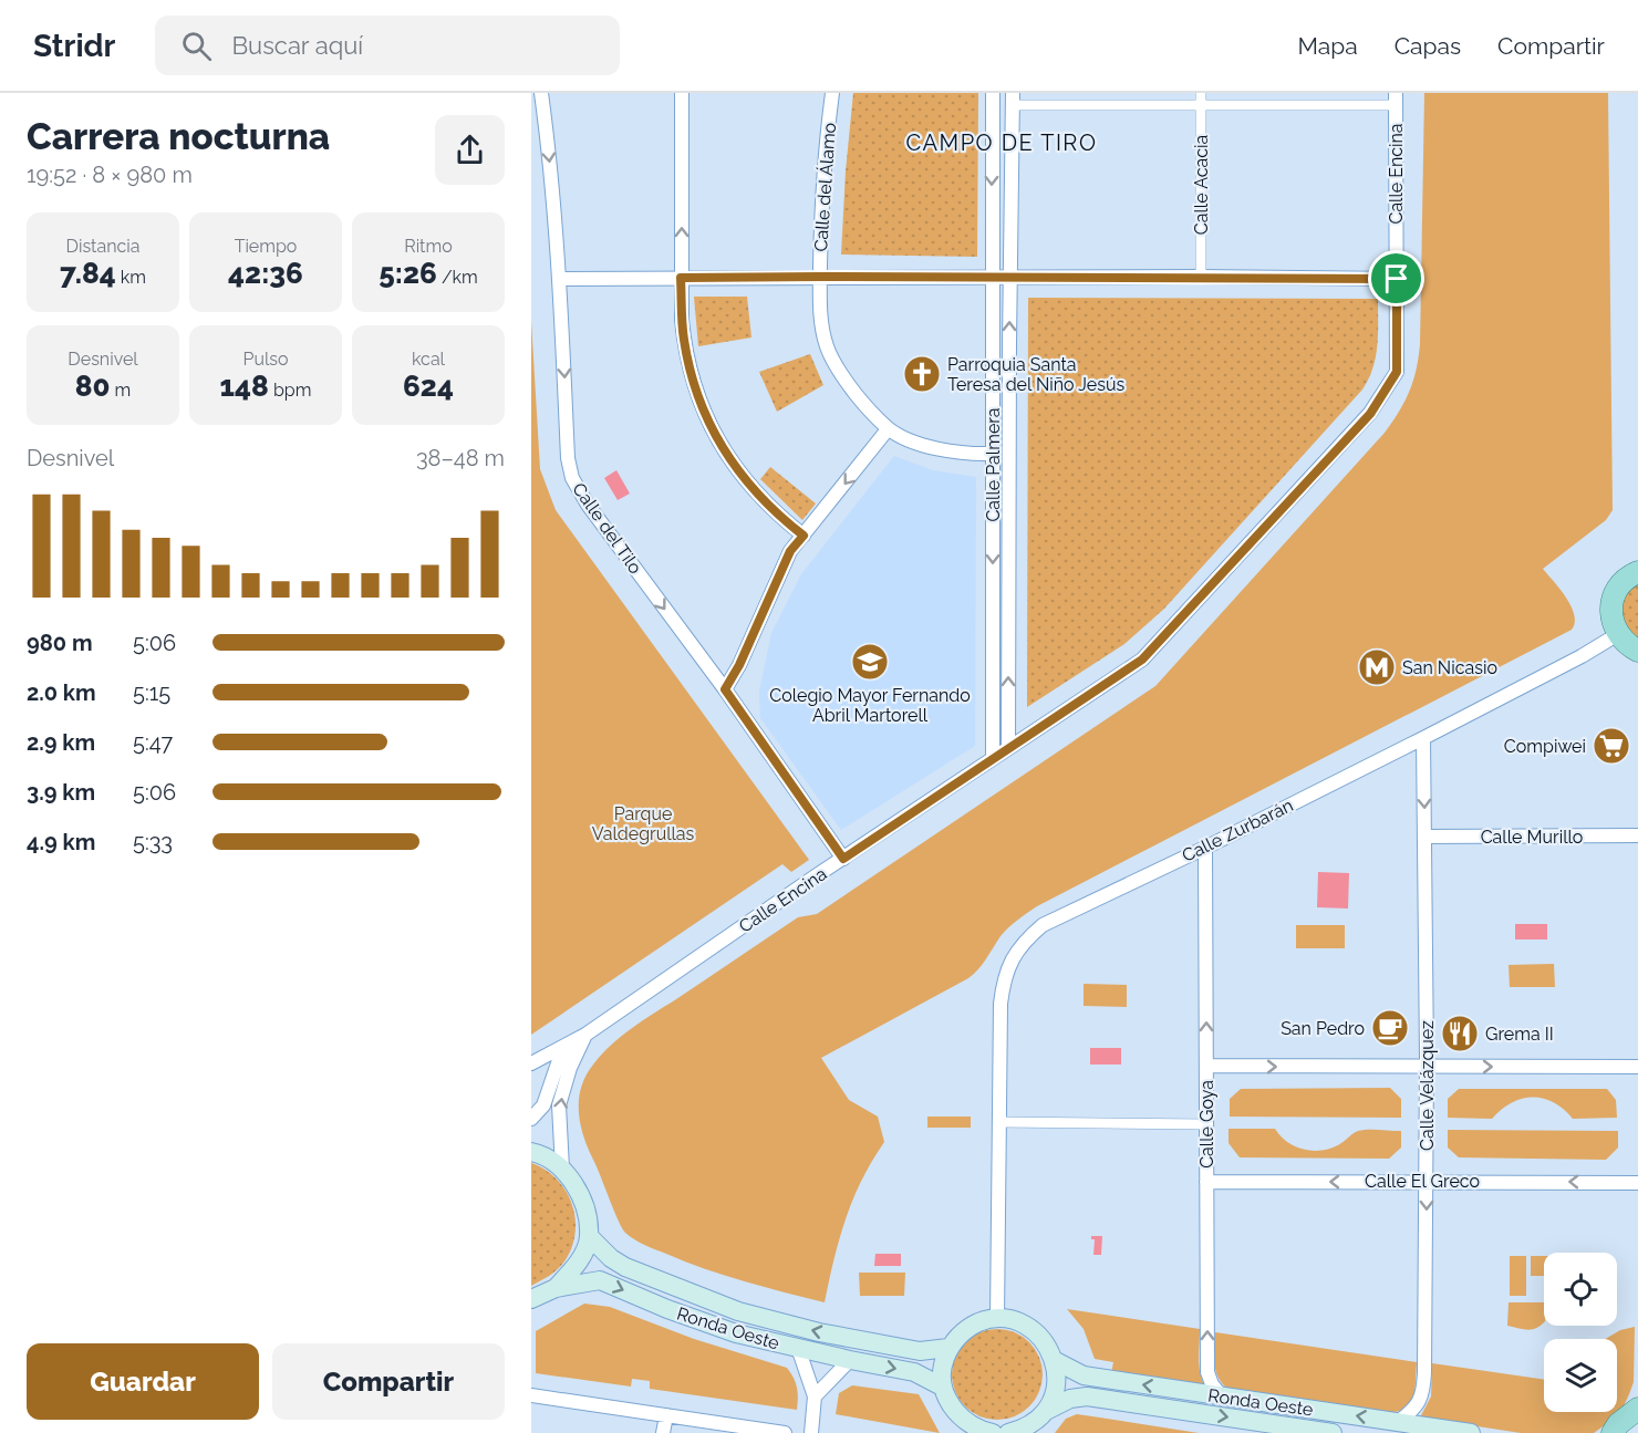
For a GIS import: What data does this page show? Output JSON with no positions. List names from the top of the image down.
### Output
{
  "streets": {
    "main road": ["Ronda Oeste"],
    "street": [
      "Calle Encina",
      "Calle Acacia",
      "Calle del Álamo",
      "Calle Palmera",
      "Calle del Tilo",
      "Calle Zurbarán",
      "Calle Murillo",
      "Calle Velázquez",
      "Calle Goya",
      "Calle El Greco"
    ]
  },
  "crossings": [
    ["Calle Encina", "Calle Palmera"],
    ["Calle Encina", "Calle del Tilo"],
    ["Calle del Álamo", "Calle Palmera"],
    ["Calle Zurbarán", "Calle Velázquez"],
    ["Calle Zurbarán", "Calle Goya"],
    ["Calle Murillo", "Calle Velázquez"],
    ["Calle Velázquez", "Calle El Greco"],
    ["Calle Velázquez", "Ronda Oeste"],
    ["Calle Goya", "Calle El Greco"],
    ["Calle Goya", "Ronda Oeste"]
  ],
  "one_way": ["Calle del Tilo", "Calle Velázquez", "Calle Goya"],
  "districts": ["CAMPO DE TIRO"],
  "parks": ["Parque Valdegrullas"],
  "places": {
    "church": ["Parroquia Santa Teresa del Niño Jesús"],
    "school or university": ["Colegio Mayor Fernando Abril Martorell"],
    "metro station": ["San Nicasio"],
    "supermarket": ["Compiwei"],
    "cafe": ["San Pedro"],
    "restaurant": ["Grema II"]
  },
  "page": {
    "header": "Stridr",
    "search": "Buscar aquí",
    "nav": ["Mapa", "Capas", "Compartir"],
    "heading": ["Carrera nocturna", "19:52 · 8 × 980 m"],
    "stats": [
      ["Distancia", "7.84 km"],
      ["Tiempo", "42:36"],
      ["Ritmo", "5:26 /km"],
      ["Desnivel", "80 m"],
      ["Pulso", "148 bpm"],
      ["kcal", "624"]
    ],
    "chart": ["Desnivel", "38–48 m"],
    "list": [
      {
        "name": "980 m",
        "note": "5:06"
      },
      {
        "name": "2.0 km",
        "note": "5:15"
      },
      {
        "name": "2.9 km",
        "note": "5:47"
      },
      {
        "name": "3.9 km",
        "note": "5:06"
      },
      {
        "name": "4.9 km",
        "note": "5:33"
      }
    ],
    "buttons": ["Guardar", "Compartir"]
  }
}
